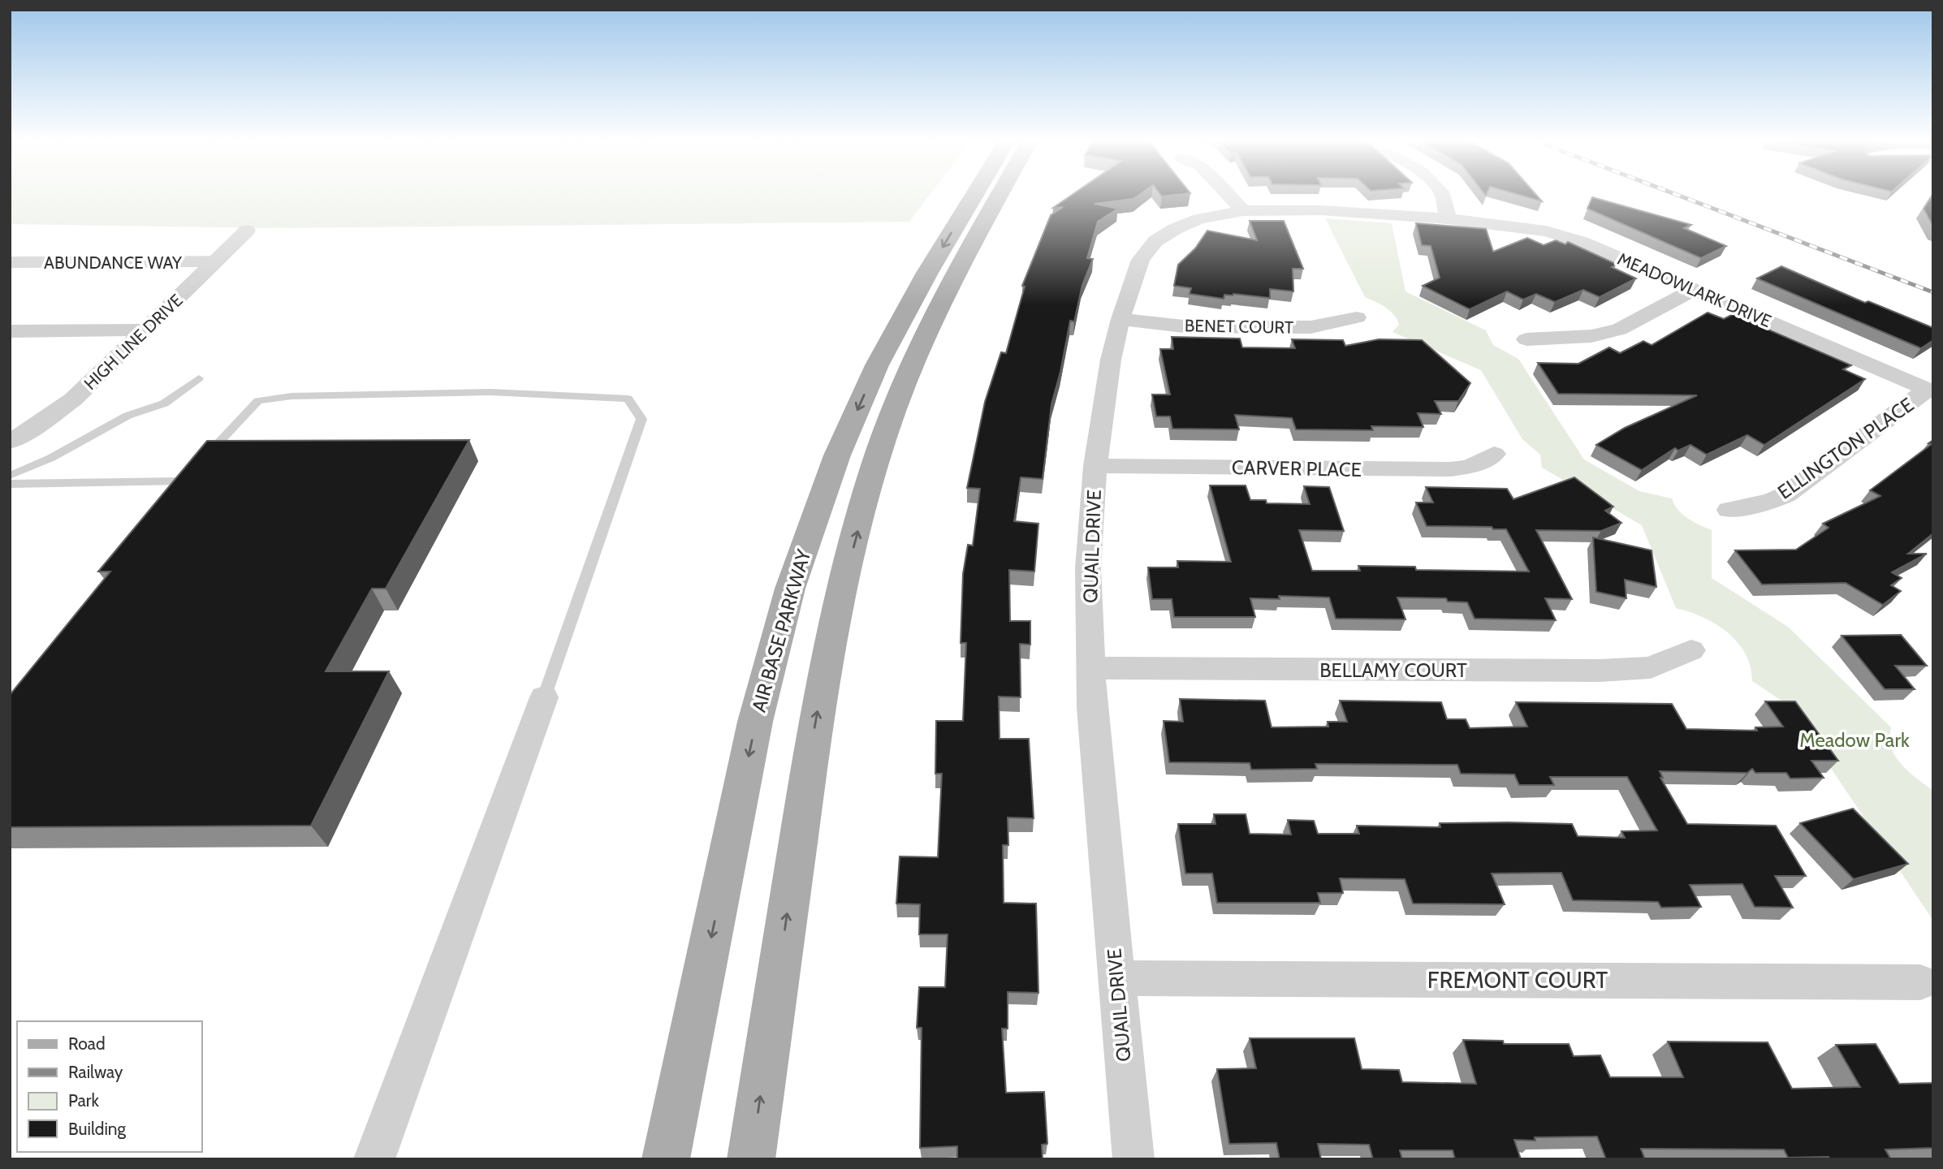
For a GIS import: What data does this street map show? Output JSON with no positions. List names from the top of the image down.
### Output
{
  "streets": {
    "main road": ["AIR BASE PARKWAY"],
    "street": [
      "ABUNDANCE WAY",
      "MEADOWLARK DRIVE",
      "BENET COURT",
      "HIGH LINE DRIVE",
      "ELLINGTON PLACE",
      "CARVER PLACE",
      "QUAIL DRIVE",
      "BELLAMY COURT",
      "FREMONT COURT"
    ]
  },
  "crossings": [
    ["ABUNDANCE WAY", "HIGH LINE DRIVE"],
    ["MEADOWLARK DRIVE", "ELLINGTON PLACE"],
    ["MEADOWLARK DRIVE", "QUAIL DRIVE"],
    ["BENET COURT", "QUAIL DRIVE"],
    ["CARVER PLACE", "QUAIL DRIVE"],
    ["QUAIL DRIVE", "BELLAMY COURT"],
    ["QUAIL DRIVE", "FREMONT COURT"]
  ],
  "parks": ["Meadow Park"],
  "legend": [
    "Road",
    "Railway",
    "Park",
    "Building"
  ]
}
